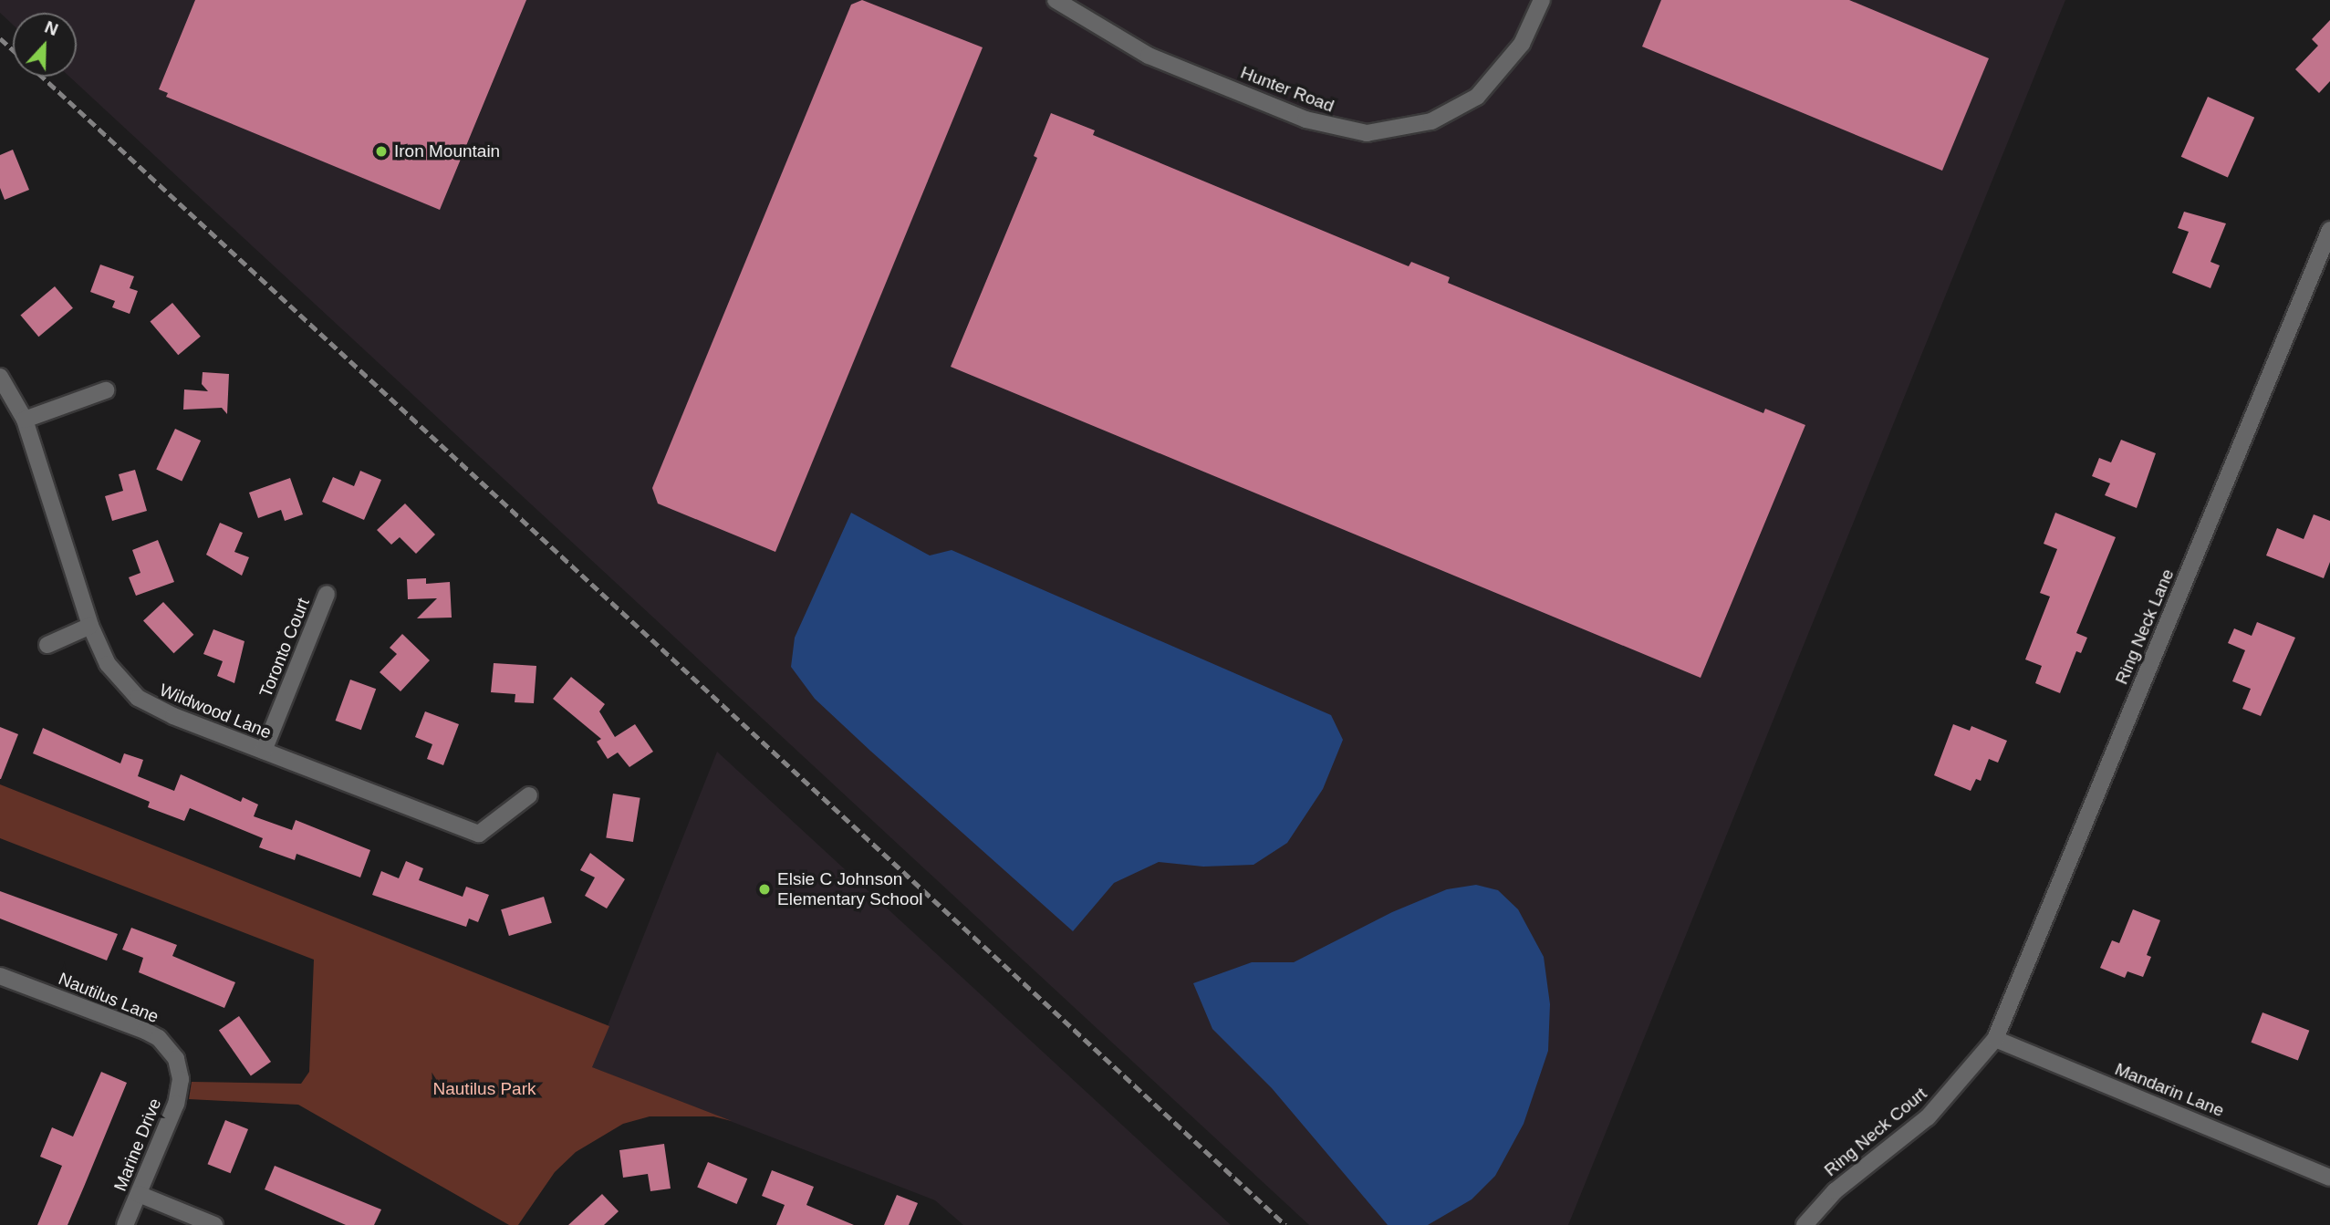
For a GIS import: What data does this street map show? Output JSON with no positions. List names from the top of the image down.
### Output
{
  "streets": {
    "street": [
      "Hunter Road",
      "Ring Neck Lane",
      "Toronto Court",
      "Wildwood Lane",
      "Nautilus Lane",
      "Mandarin Lane",
      "Ring Neck Court",
      "Marine Drive"
    ]
  },
  "crossings": [
    ["Ring Neck Lane", "Mandarin Lane"],
    ["Ring Neck Lane", "Ring Neck Court"],
    ["Toronto Court", "Wildwood Lane"],
    ["Nautilus Lane", "Marine Drive"],
    ["Mandarin Lane", "Ring Neck Court"]
  ],
  "parks": ["Nautilus Park"],
  "places": ["Iron Mountain", "Elsie C Johnson Elementary School"],
  "north": "top"
}
